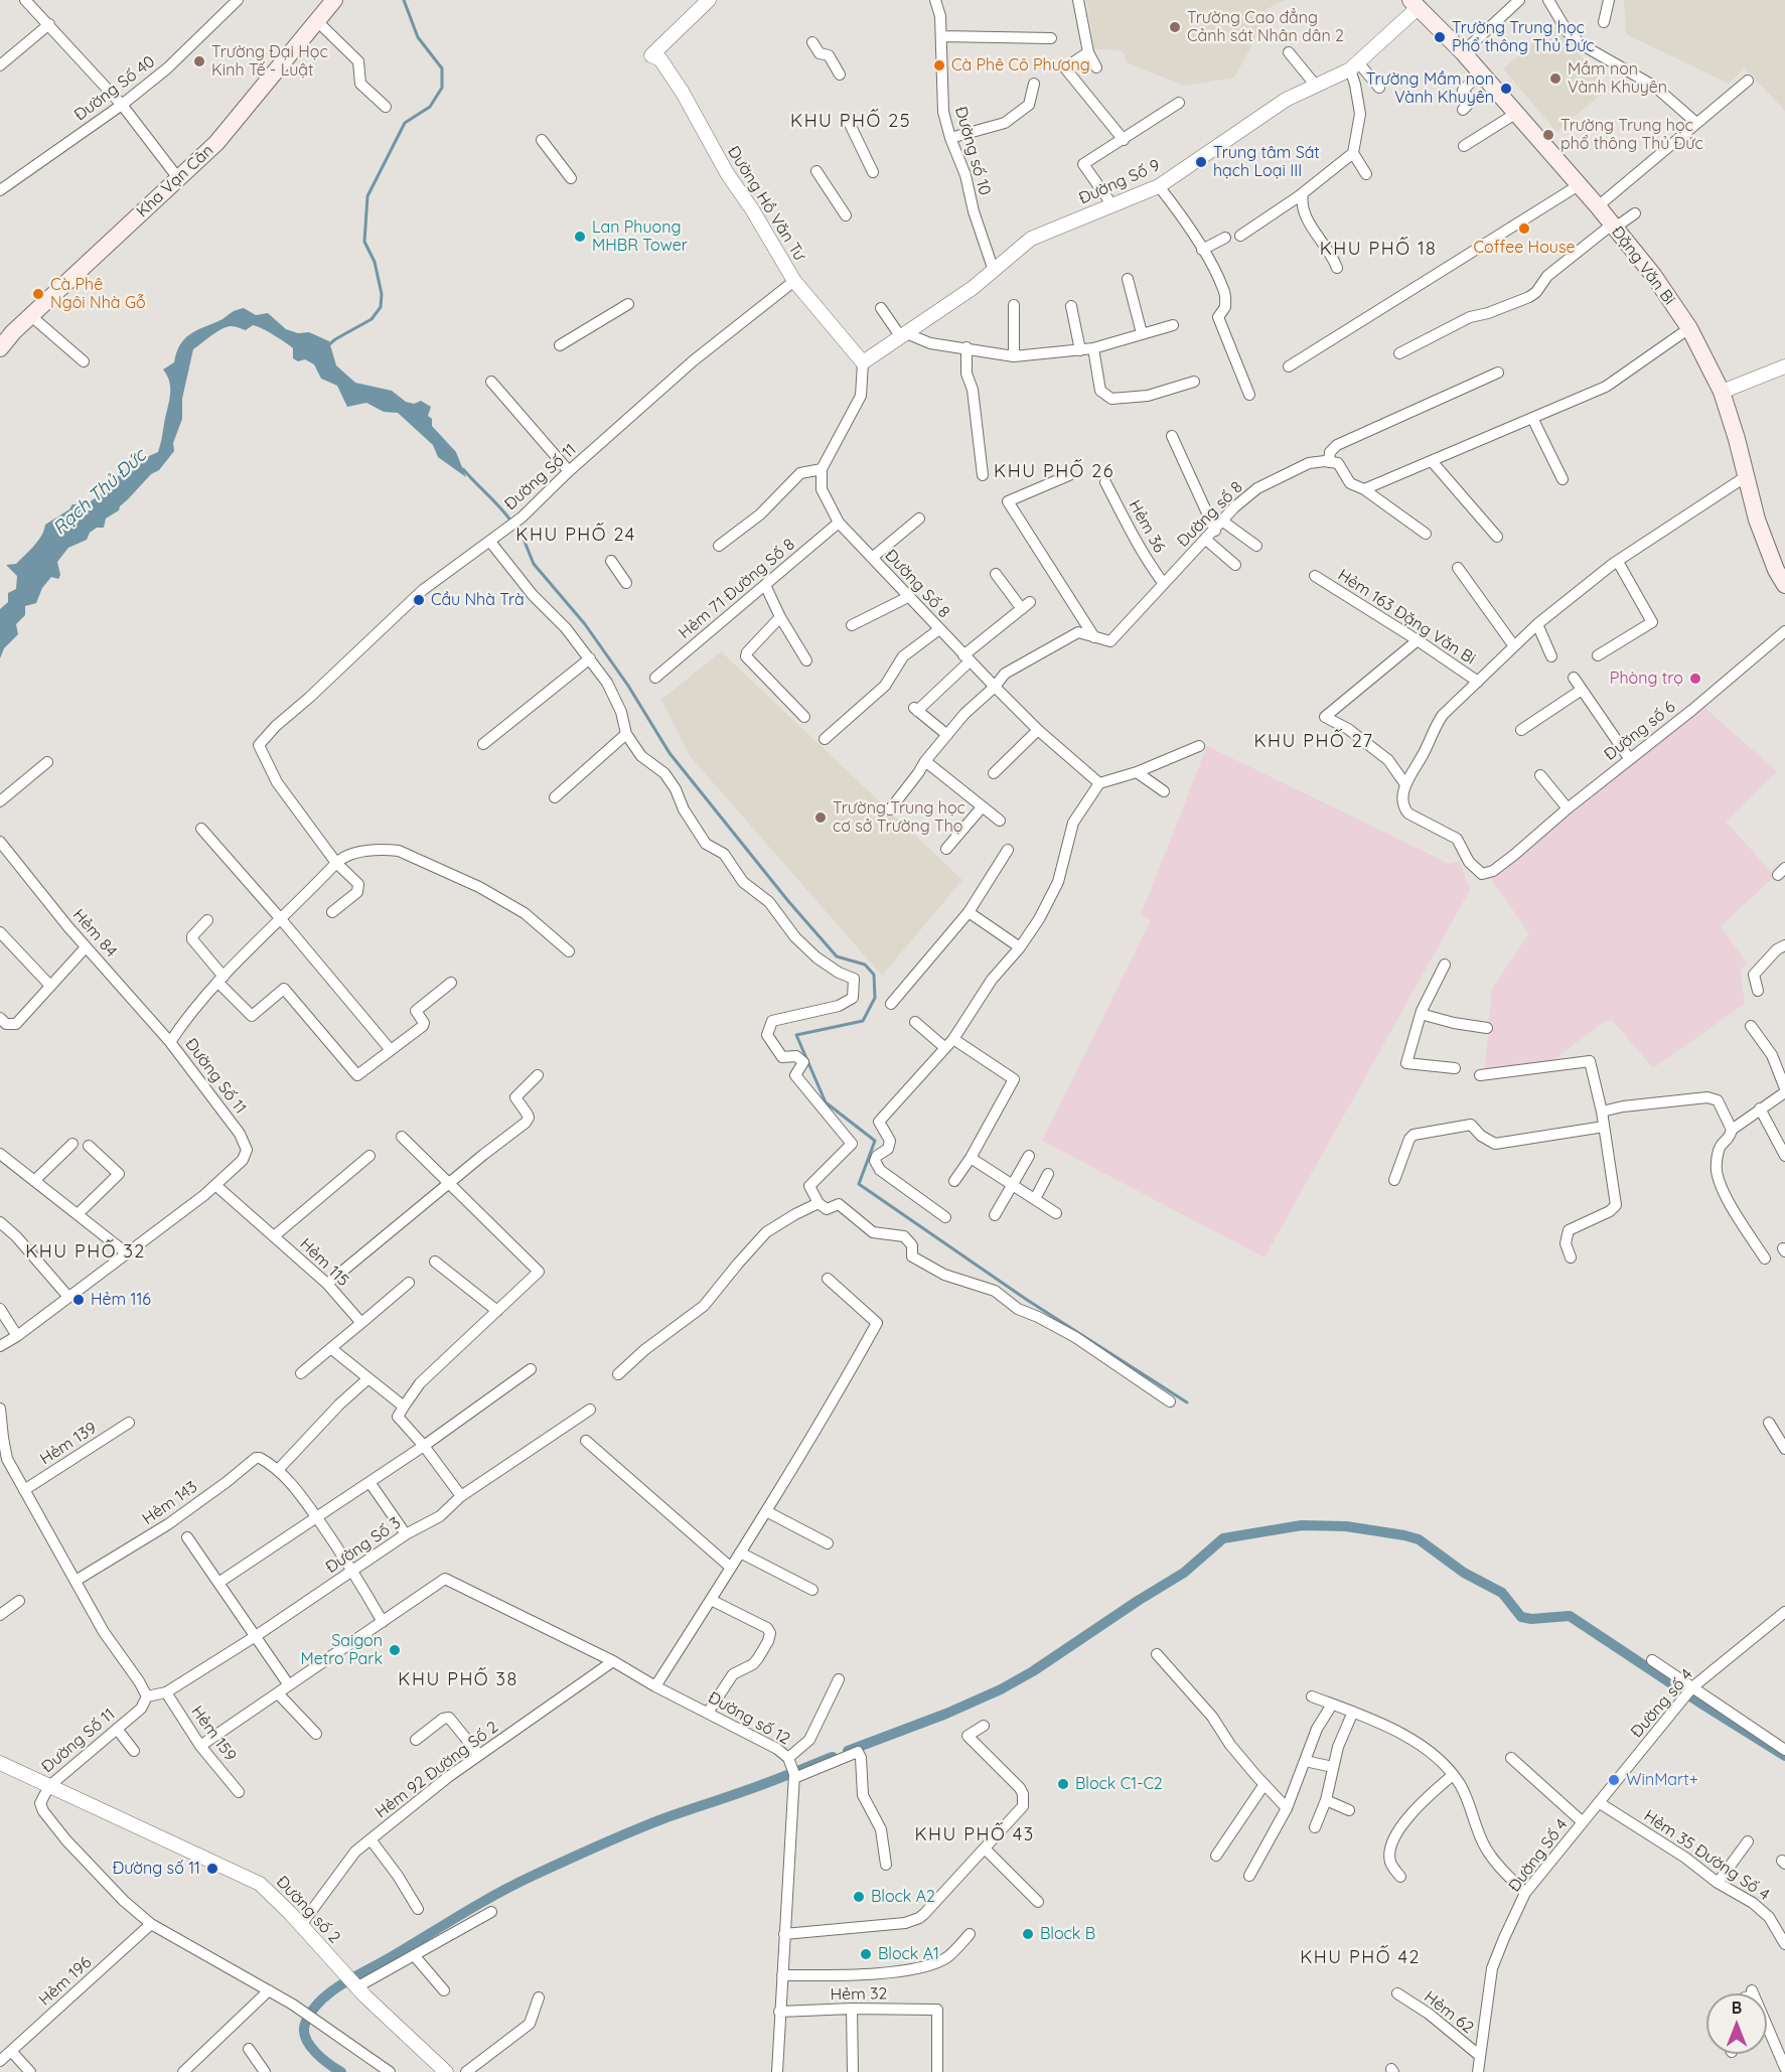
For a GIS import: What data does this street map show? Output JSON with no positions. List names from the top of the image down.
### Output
{
  "streets": {
    "main road": ["Kha Vạn Cân", "Đặng Văn Bi"],
    "street": [
      "Đường Số 40",
      "Đường số 10",
      "Đường Số 9",
      "Đường Hồ Văn Tư",
      "Đường Số 11",
      "Đường số 8",
      "Hẻm 36",
      "Đường Số 8",
      "Hẻm 71 Đường Số 8",
      "Hẻm 163 Đặng Văn Bi",
      "Đường số 6",
      "Hẻm 84",
      "Hẻm 115",
      "Hẻm 139",
      "Hẻm 143",
      "Đường Số 3",
      "Đường số 4",
      "Đường số 12",
      "Hẻm 159",
      "Hẻm 92 Đường Số 2",
      "Đường Số 4",
      "Hẻm 35 Đường Số 4",
      "Đường số 2",
      "Hẻm 196",
      "Hẻm 32",
      "Hẻm 62"
    ]
  },
  "crossings": [
    ["Đường số 10", "Đường Số 9"],
    ["Đường Số 9", "Đường Hồ Văn Tư"],
    ["Đường Số 9", "Đặng Văn Bi"],
    ["Đường Hồ Văn Tư", "Đường Số 11"],
    ["Đặng Văn Bi", "Hẻm 163 Đặng Văn Bi"],
    ["Đường Số 11", "Hẻm 84"],
    ["Đường Số 11", "Hẻm 115"],
    ["Đường Số 11", "Đường Số 3"],
    ["Đường Số 11", "Đường số 2"],
    ["Đường Số 11", "Hẻm 196"],
    ["Đường số 8", "Hẻm 36"],
    ["Đường số 8", "Đường Số 8"],
    ["Đường Số 8", "Hẻm 71 Đường Số 8"],
    ["Đường Số 3", "Hẻm 159"],
    ["Đường số 4", "Đường Số 4"],
    ["Đường số 4", "Hẻm 35 Đường Số 4"],
    ["Đường số 12", "Hẻm 92 Đường Số 2"],
    ["Đường số 12", "Hẻm 32"],
    ["Hẻm 92 Đường Số 2", "Đường số 2"],
    ["Đường Số 4", "Hẻm 35 Đường Số 4"],
    ["Đường Số 4", "Hẻm 62"]
  ],
  "districts": [
    "KHU PHỐ 25",
    "KHU PHỐ 18",
    "KHU PHỐ 26",
    "KHU PHỐ 24",
    "KHU PHỐ 27",
    "KHU PHỐ 32",
    "KHU PHỐ 38",
    "KHU PHỐ 43",
    "KHU PHỐ 42"
  ],
  "water": ["Rạch Thủ Đức"],
  "places": [
    "Trường Cao đẳng Cảnh sát Nhân dân 2",
    "Trường Trung học Phổ thông Thủ Đức",
    "Trường Đại Học Kinh Tế - Luật",
    "Cà Phê Cô Phương",
    "Mầm non Vành Khuyên",
    "Trường Mầm non Vành Khuyên",
    "Trường Trung học phổ thông Thủ Đức",
    "Trung tâm Sát hạch Loại III",
    "Coffee House",
    "Lan Phuong MHBR Tower",
    "Cà Phê Ngôi Nhà Gỗ",
    "Cầu Nhà Trà",
    "Phòng trọ",
    "Trường Trung học cơ sở Trường Thọ",
    "Hẻm 116",
    "Saigon Metro Park",
    "WinMart+",
    "Block C1-C2",
    "Đường số 11",
    "Block A2",
    "Block B",
    "Block A1"
  ],
  "north": "top"
}
